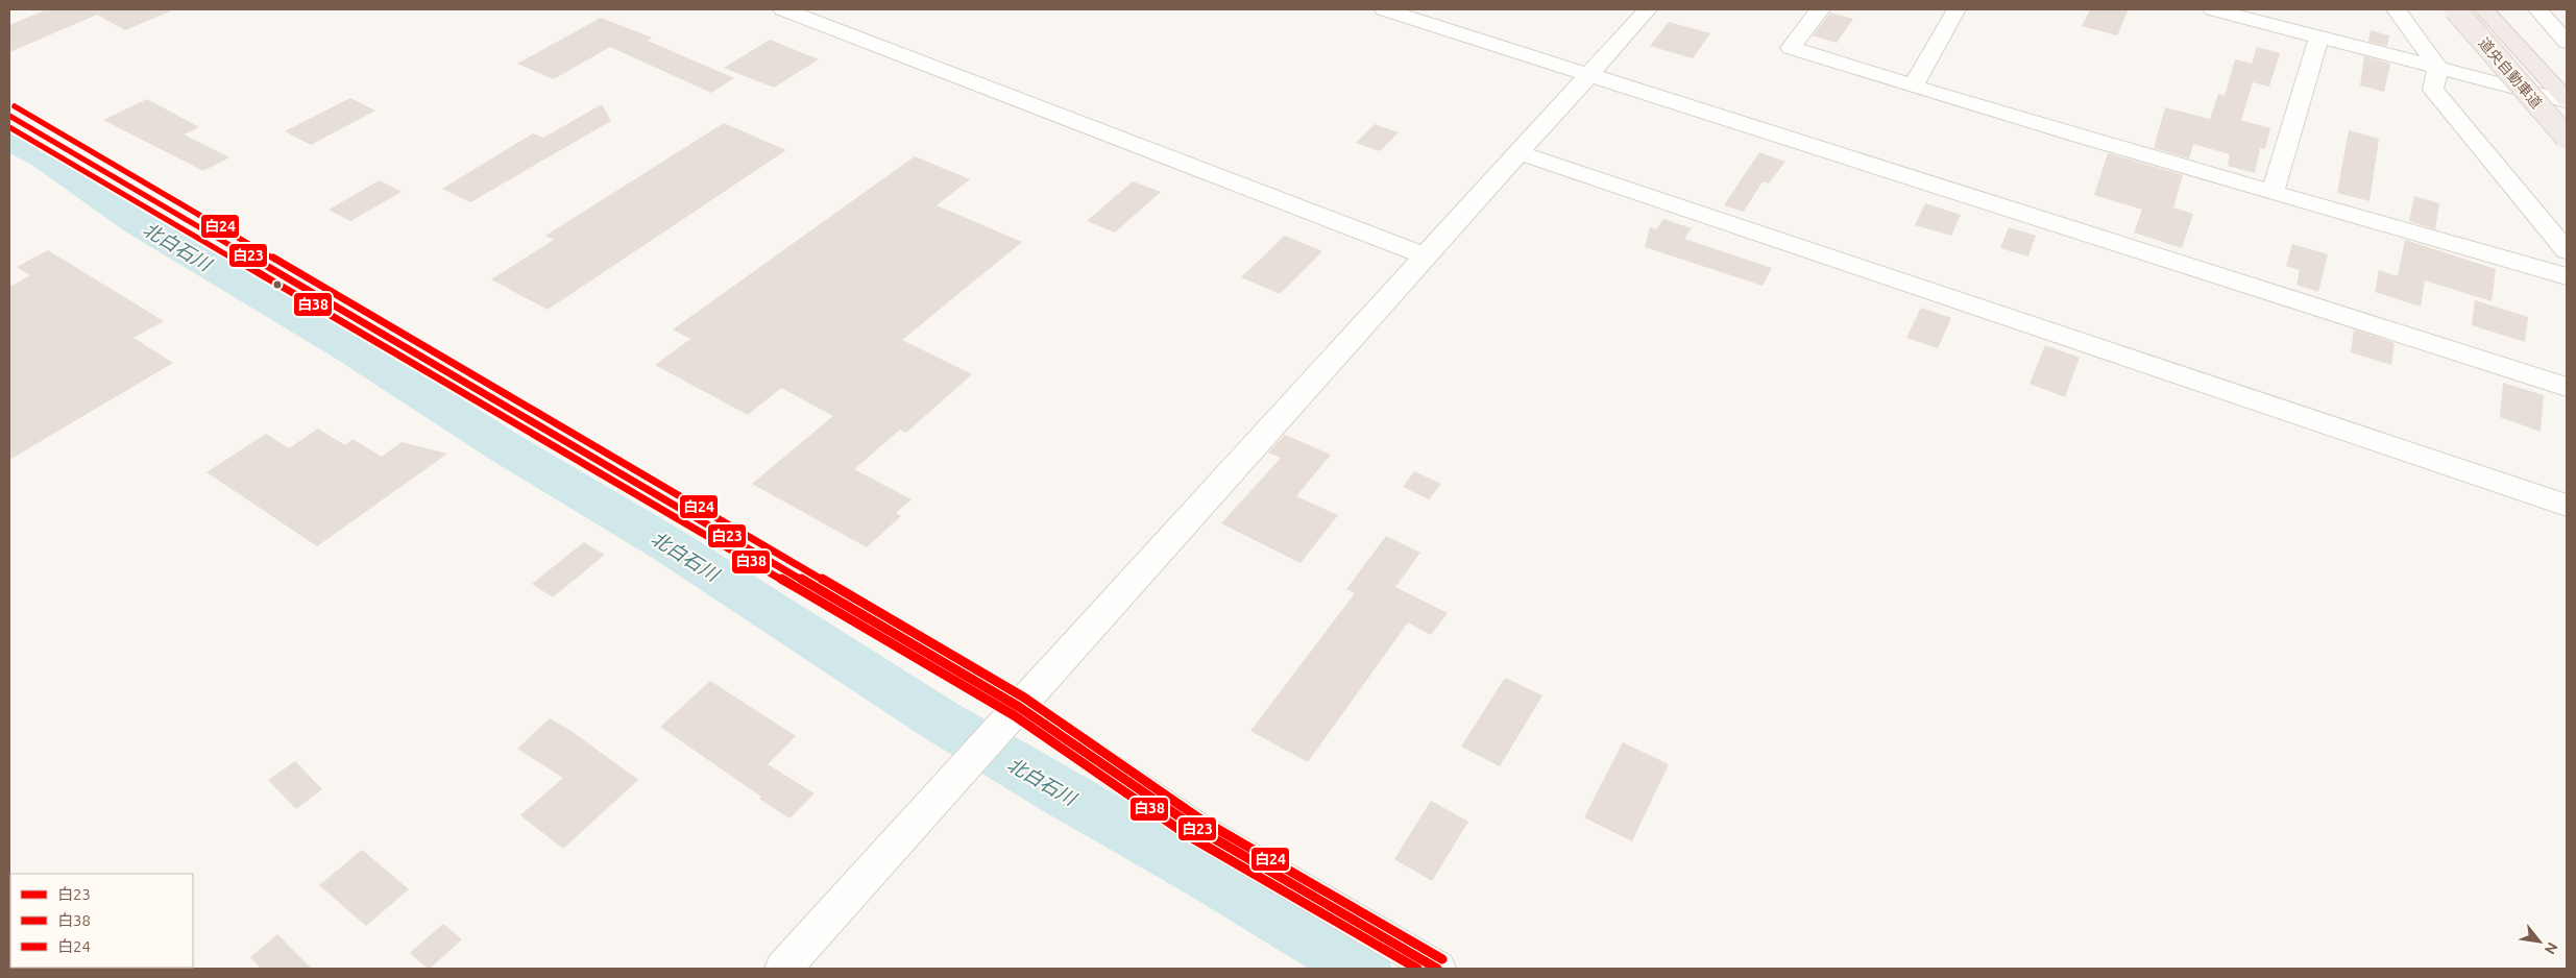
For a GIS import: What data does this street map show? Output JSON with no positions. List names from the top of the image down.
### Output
{
  "streets": {
    "highway": ["道央自動車道"]
  },
  "water": ["北白石川"],
  "lines": ["transit line 白24", "transit line 白23", "transit line 白38"],
  "legend": ["白23", "白38", "白24"],
  "north": "bottom right"
}
